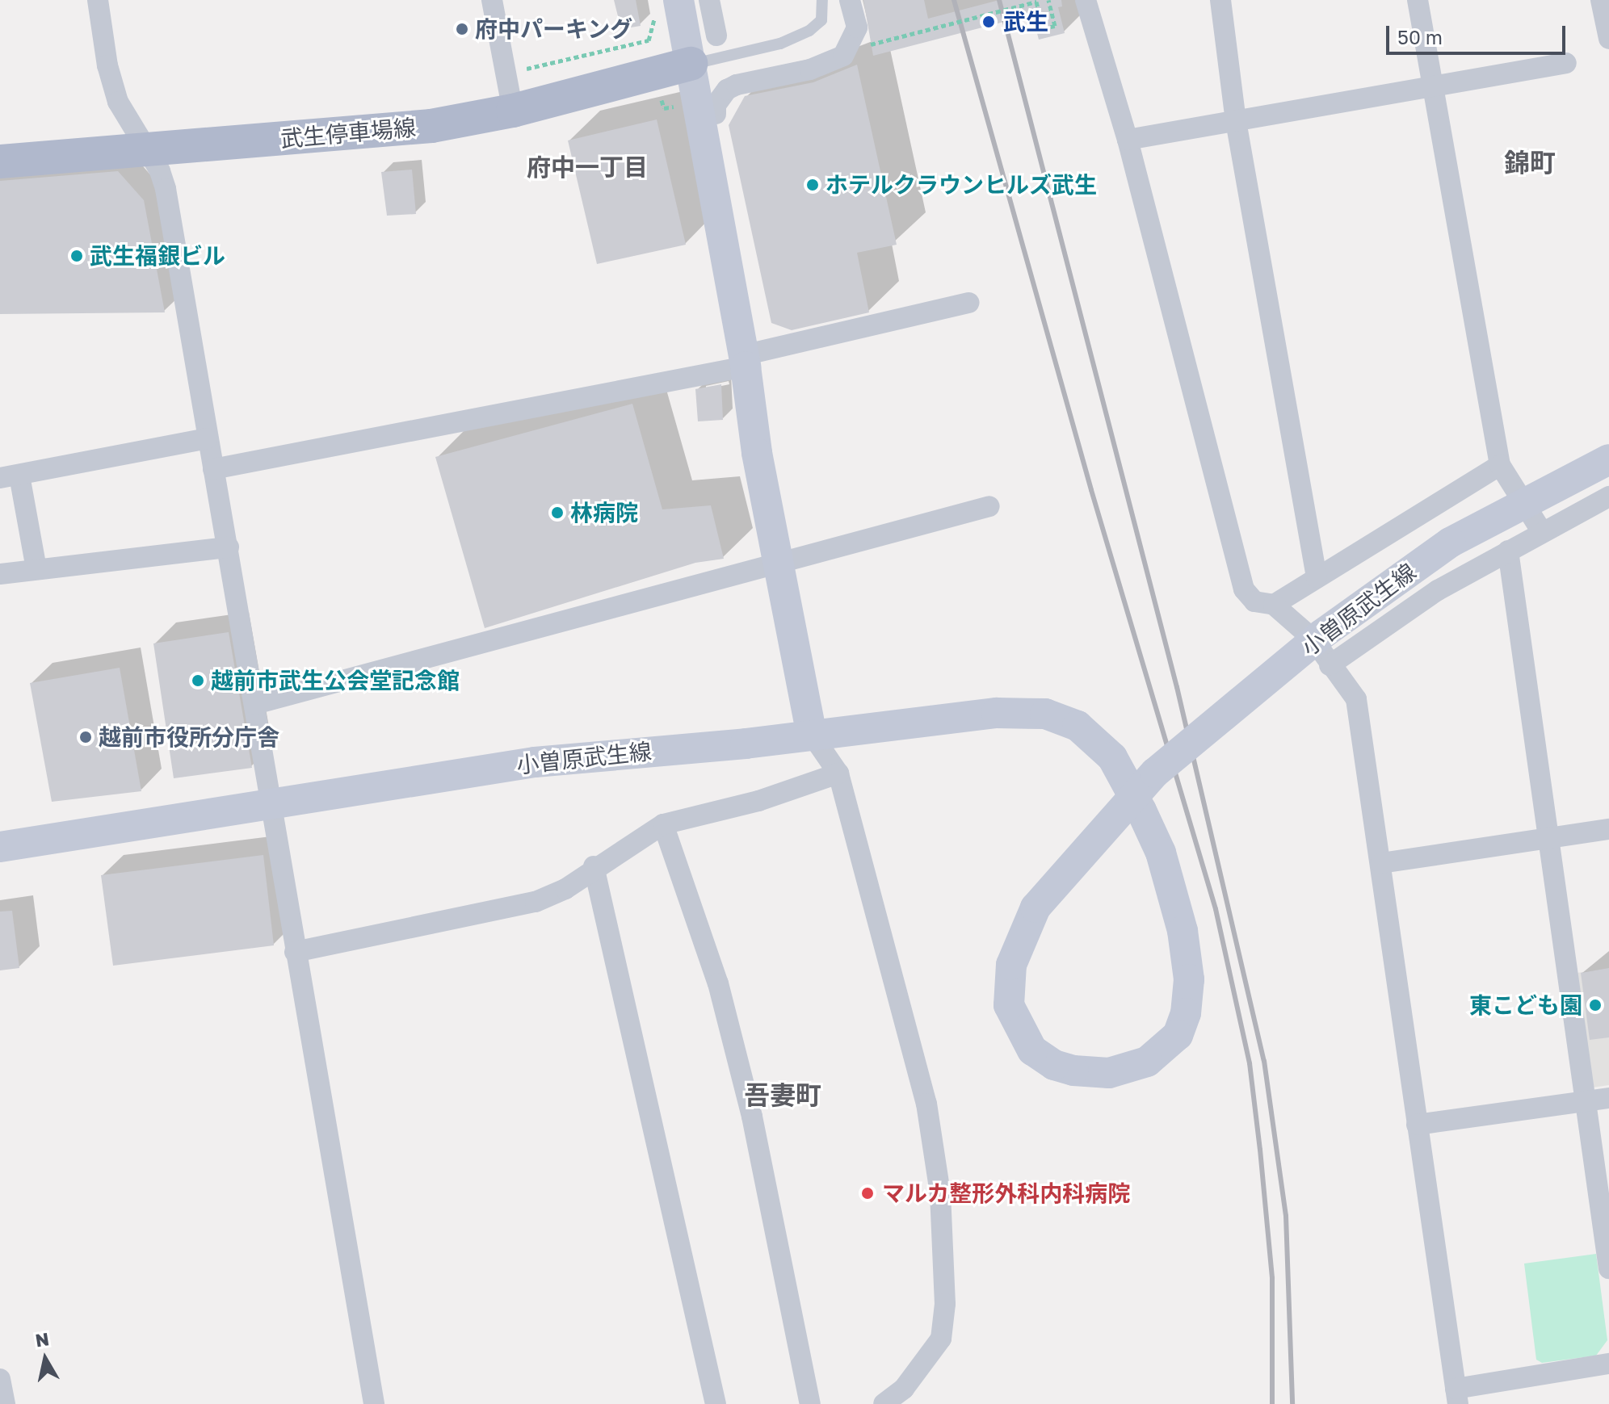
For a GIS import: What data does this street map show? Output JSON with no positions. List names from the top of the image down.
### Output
{
  "streets": {
    "main road": ["武生停車場線", "小曽原武生線"]
  },
  "districts": ["錦町", "府中一丁目", "吾妻町"],
  "places": [
    "武生",
    "府中パーキング",
    "ホテルクラウンヒルズ武生",
    "武生福銀ビル",
    "林病院",
    "越前市武生公会堂記念館",
    "越前市役所分庁舎",
    "東こども園",
    "マルカ整形外科内科病院"
  ],
  "scale_bar": "50 m",
  "north": "top"
}
